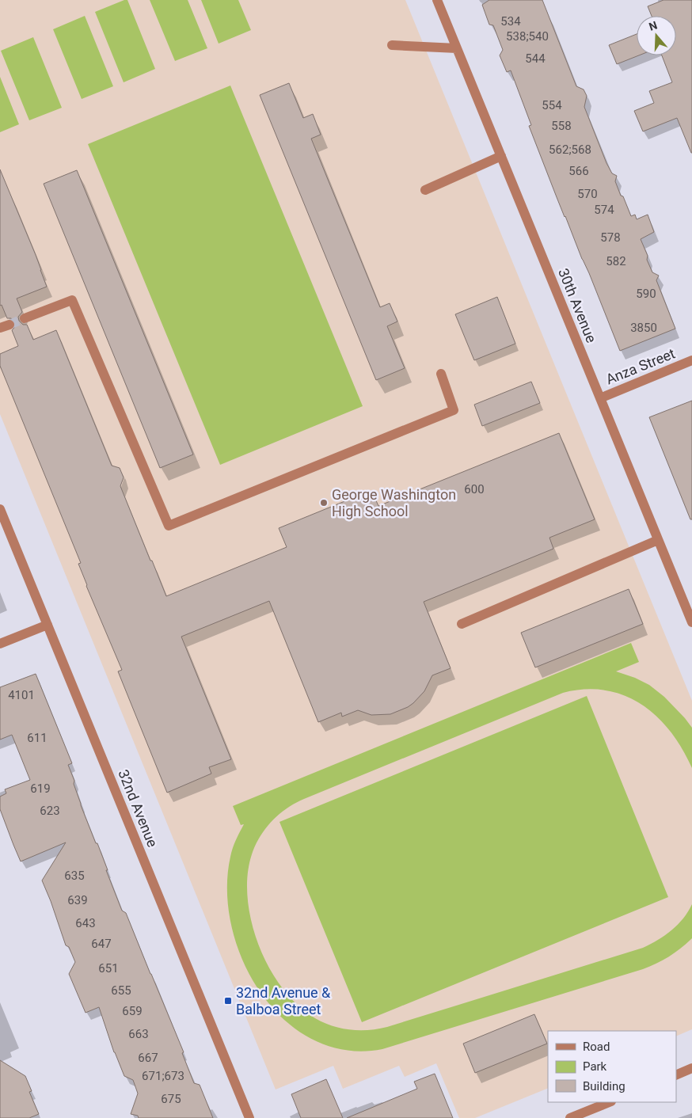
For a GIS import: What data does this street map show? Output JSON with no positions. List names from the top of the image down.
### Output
{
  "streets": {
    "street": ["30th Avenue", "Anza Street", "32nd Avenue"]
  },
  "crossings": [
    ["30th Avenue", "Anza Street"]
  ],
  "places": {
    "other": ["George Washington High School"],
    "transit": ["32nd Avenue & Balboa Street"]
  },
  "house_numbers": [
    "534",
    "538;540",
    "544",
    "554",
    "558",
    "562;568",
    "566",
    "570",
    "574",
    "578",
    "582",
    "590",
    "3850",
    "600",
    "4101",
    "611",
    "619",
    "623",
    "635",
    "639",
    "643",
    "647",
    "651",
    "655",
    "659",
    "663",
    "667",
    "671;673",
    "675"
  ],
  "legend": ["Road", "Park", "Building"],
  "north": "top"
}
